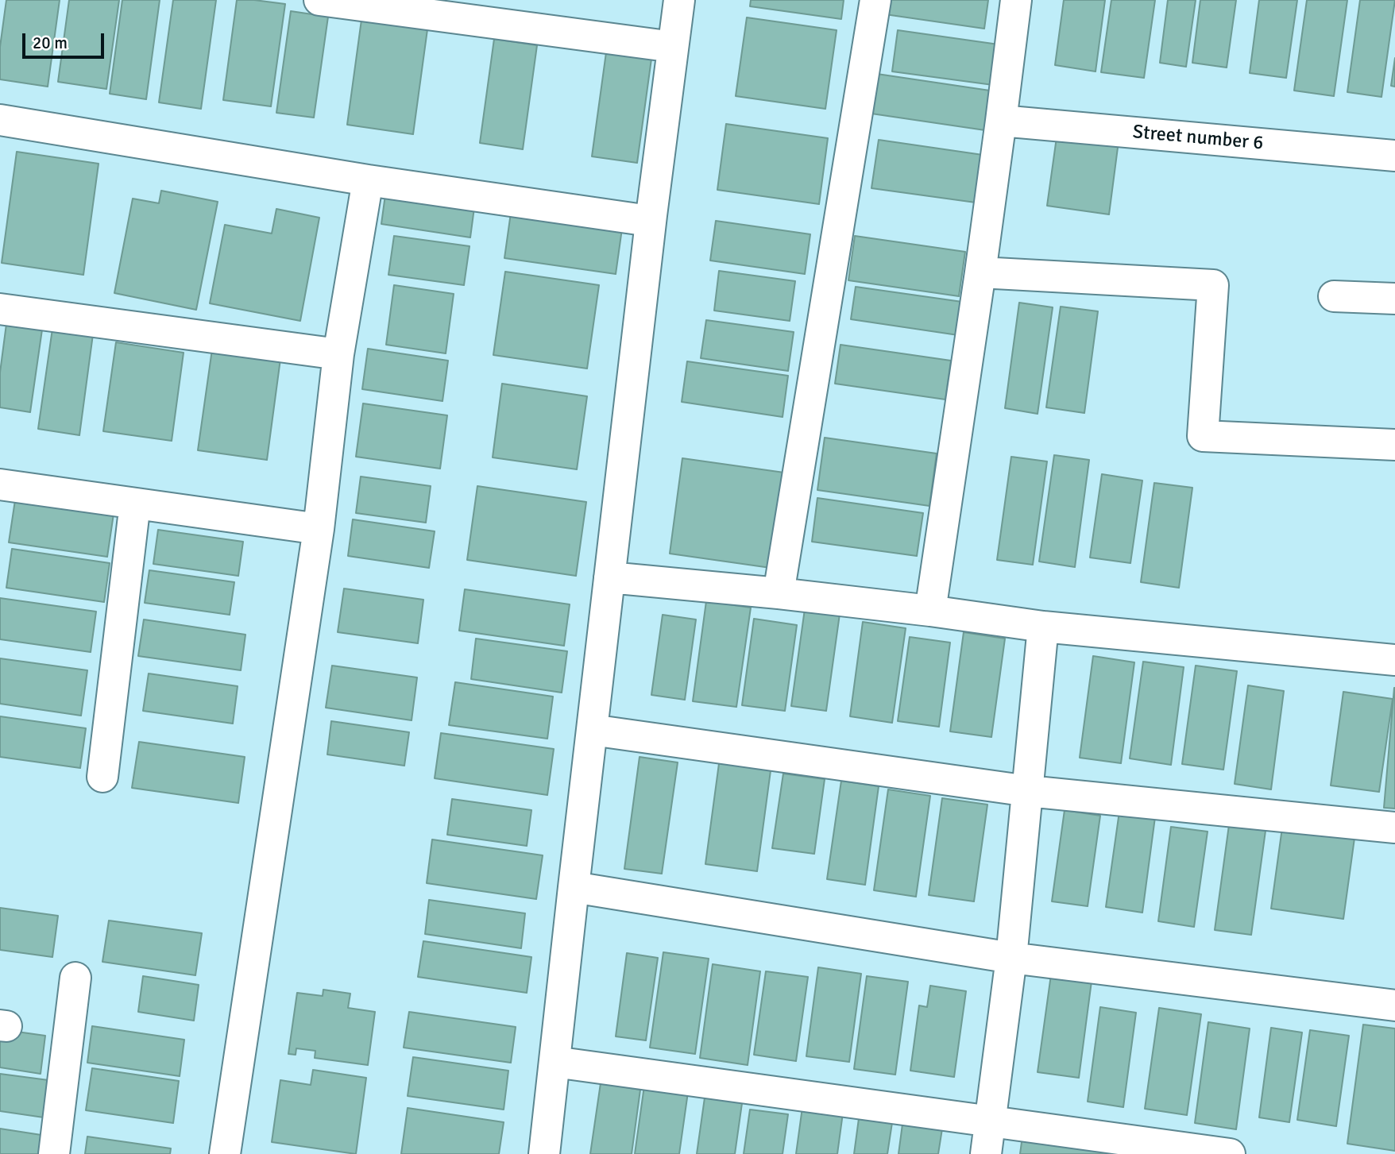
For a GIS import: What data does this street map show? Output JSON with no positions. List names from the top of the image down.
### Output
{
  "streets": {
    "street": ["Street number 6"]
  },
  "scale_bar": "20 m"
}
